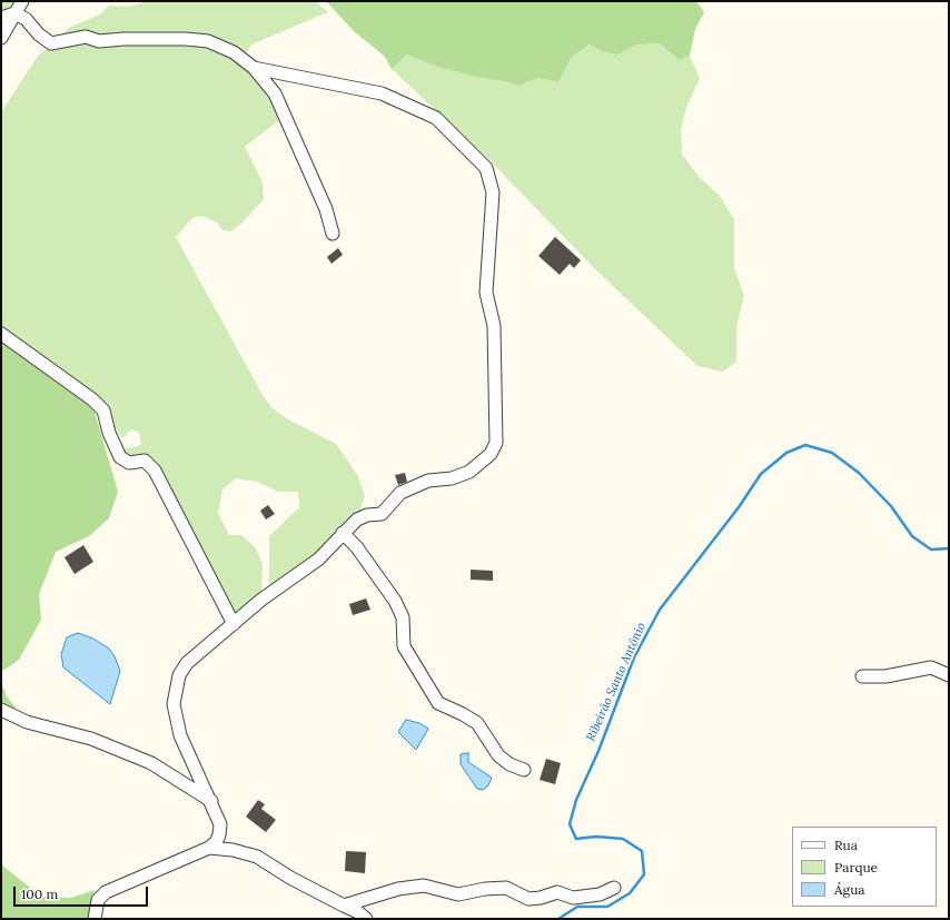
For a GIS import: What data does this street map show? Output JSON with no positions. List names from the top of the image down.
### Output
{
  "water": ["Ribeirão Santo Antônio"],
  "legend": ["Rua", "Parque", "Água"],
  "scale_bar": "100 m"
}
